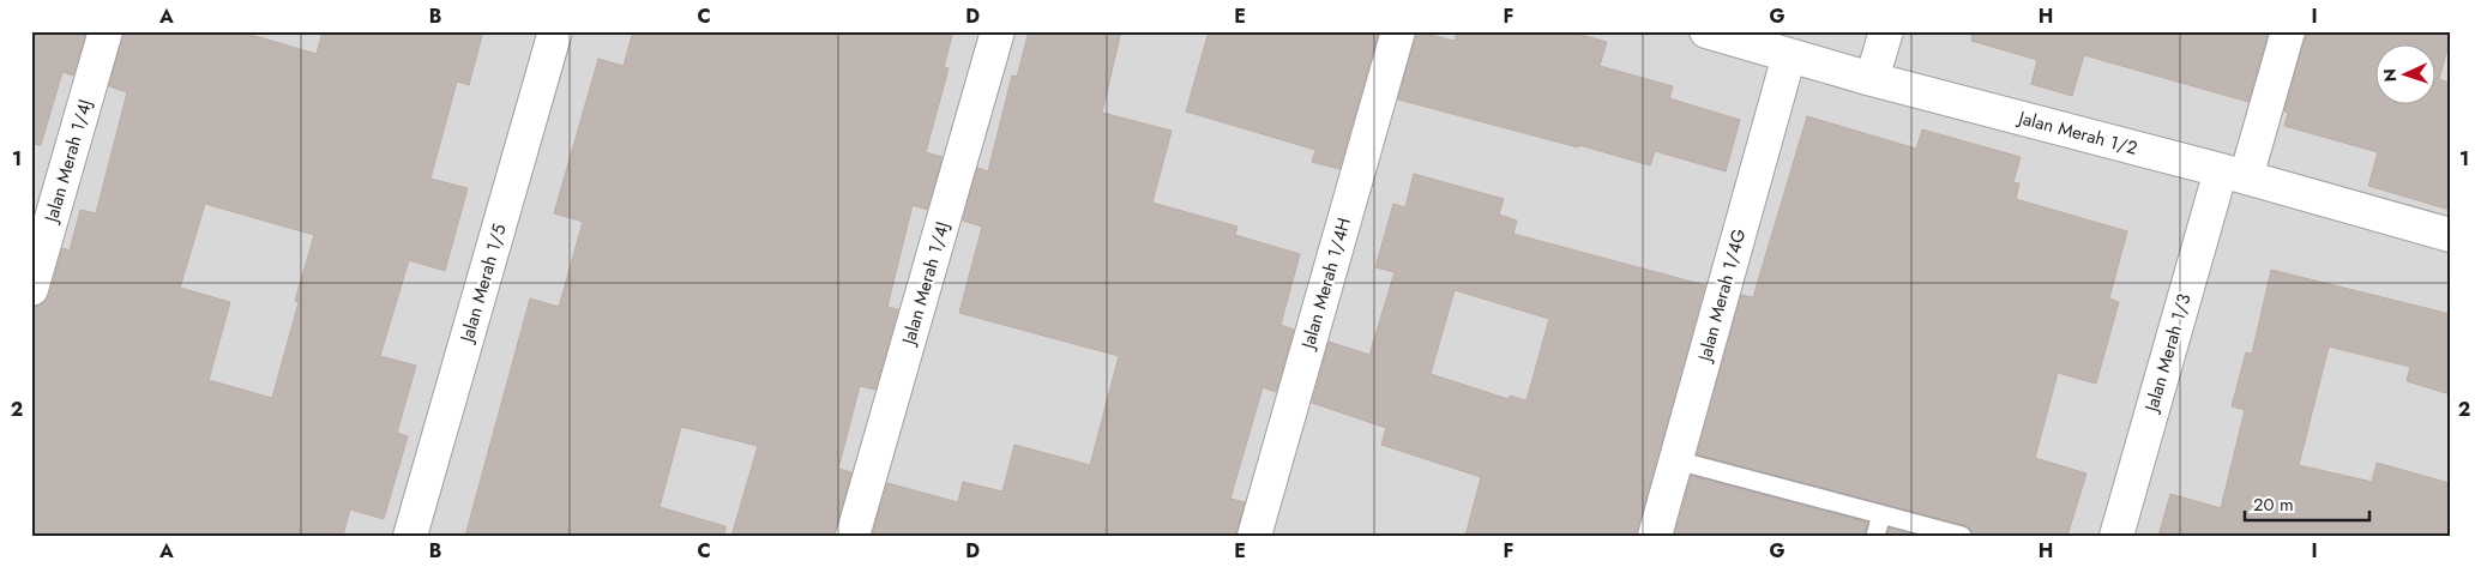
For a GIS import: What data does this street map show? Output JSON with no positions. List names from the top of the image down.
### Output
{
  "streets": {
    "street": [
      "Jalan Merah 1/2",
      "Jalan Merah 1/4J",
      "Jalan Merah 1/5",
      "Jalan Merah 1/4H",
      "Jalan Merah 1/4G",
      "Jalan Merah 1/3"
    ]
  },
  "crossings": [
    ["Jalan Merah 1/2", "Jalan Merah 1/4G"],
    ["Jalan Merah 1/2", "Jalan Merah 1/3"]
  ],
  "scale_bar": "20 m",
  "north": "left",
  "grid": {
    "columns": [
      "A",
      "B",
      "C",
      "D",
      "E",
      "F",
      "G",
      "H",
      "I"
    ],
    "rows": ["1", "2"]
  }
}
